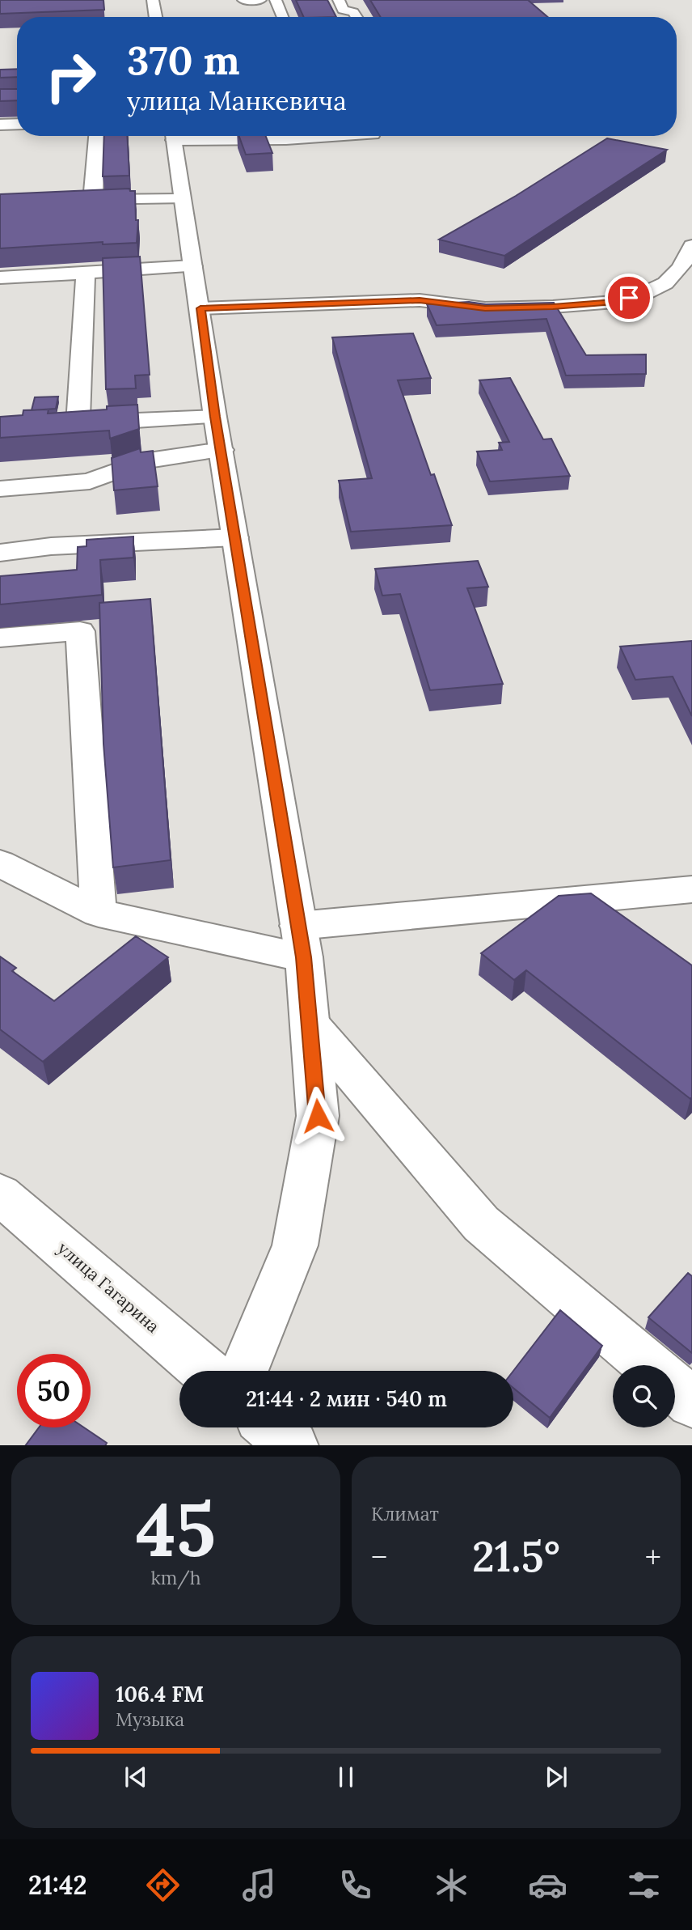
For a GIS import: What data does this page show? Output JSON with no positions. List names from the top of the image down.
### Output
{
  "streets": {
    "main road": ["улица Гагарина"]
  },
  "page": {
    "turn": ["370 m", "улица Манкевича"],
    "limit": "50",
    "trip": "21:44 · 2 мин · 540 m",
    "tile": [
      ["45", "km/h"],
      "Климат"
    ],
    "heat": ["−", "21.5°", "+"],
    "song": ["106.4 FM", "Музыка"],
    "tabs": "21:42"
  }
}
